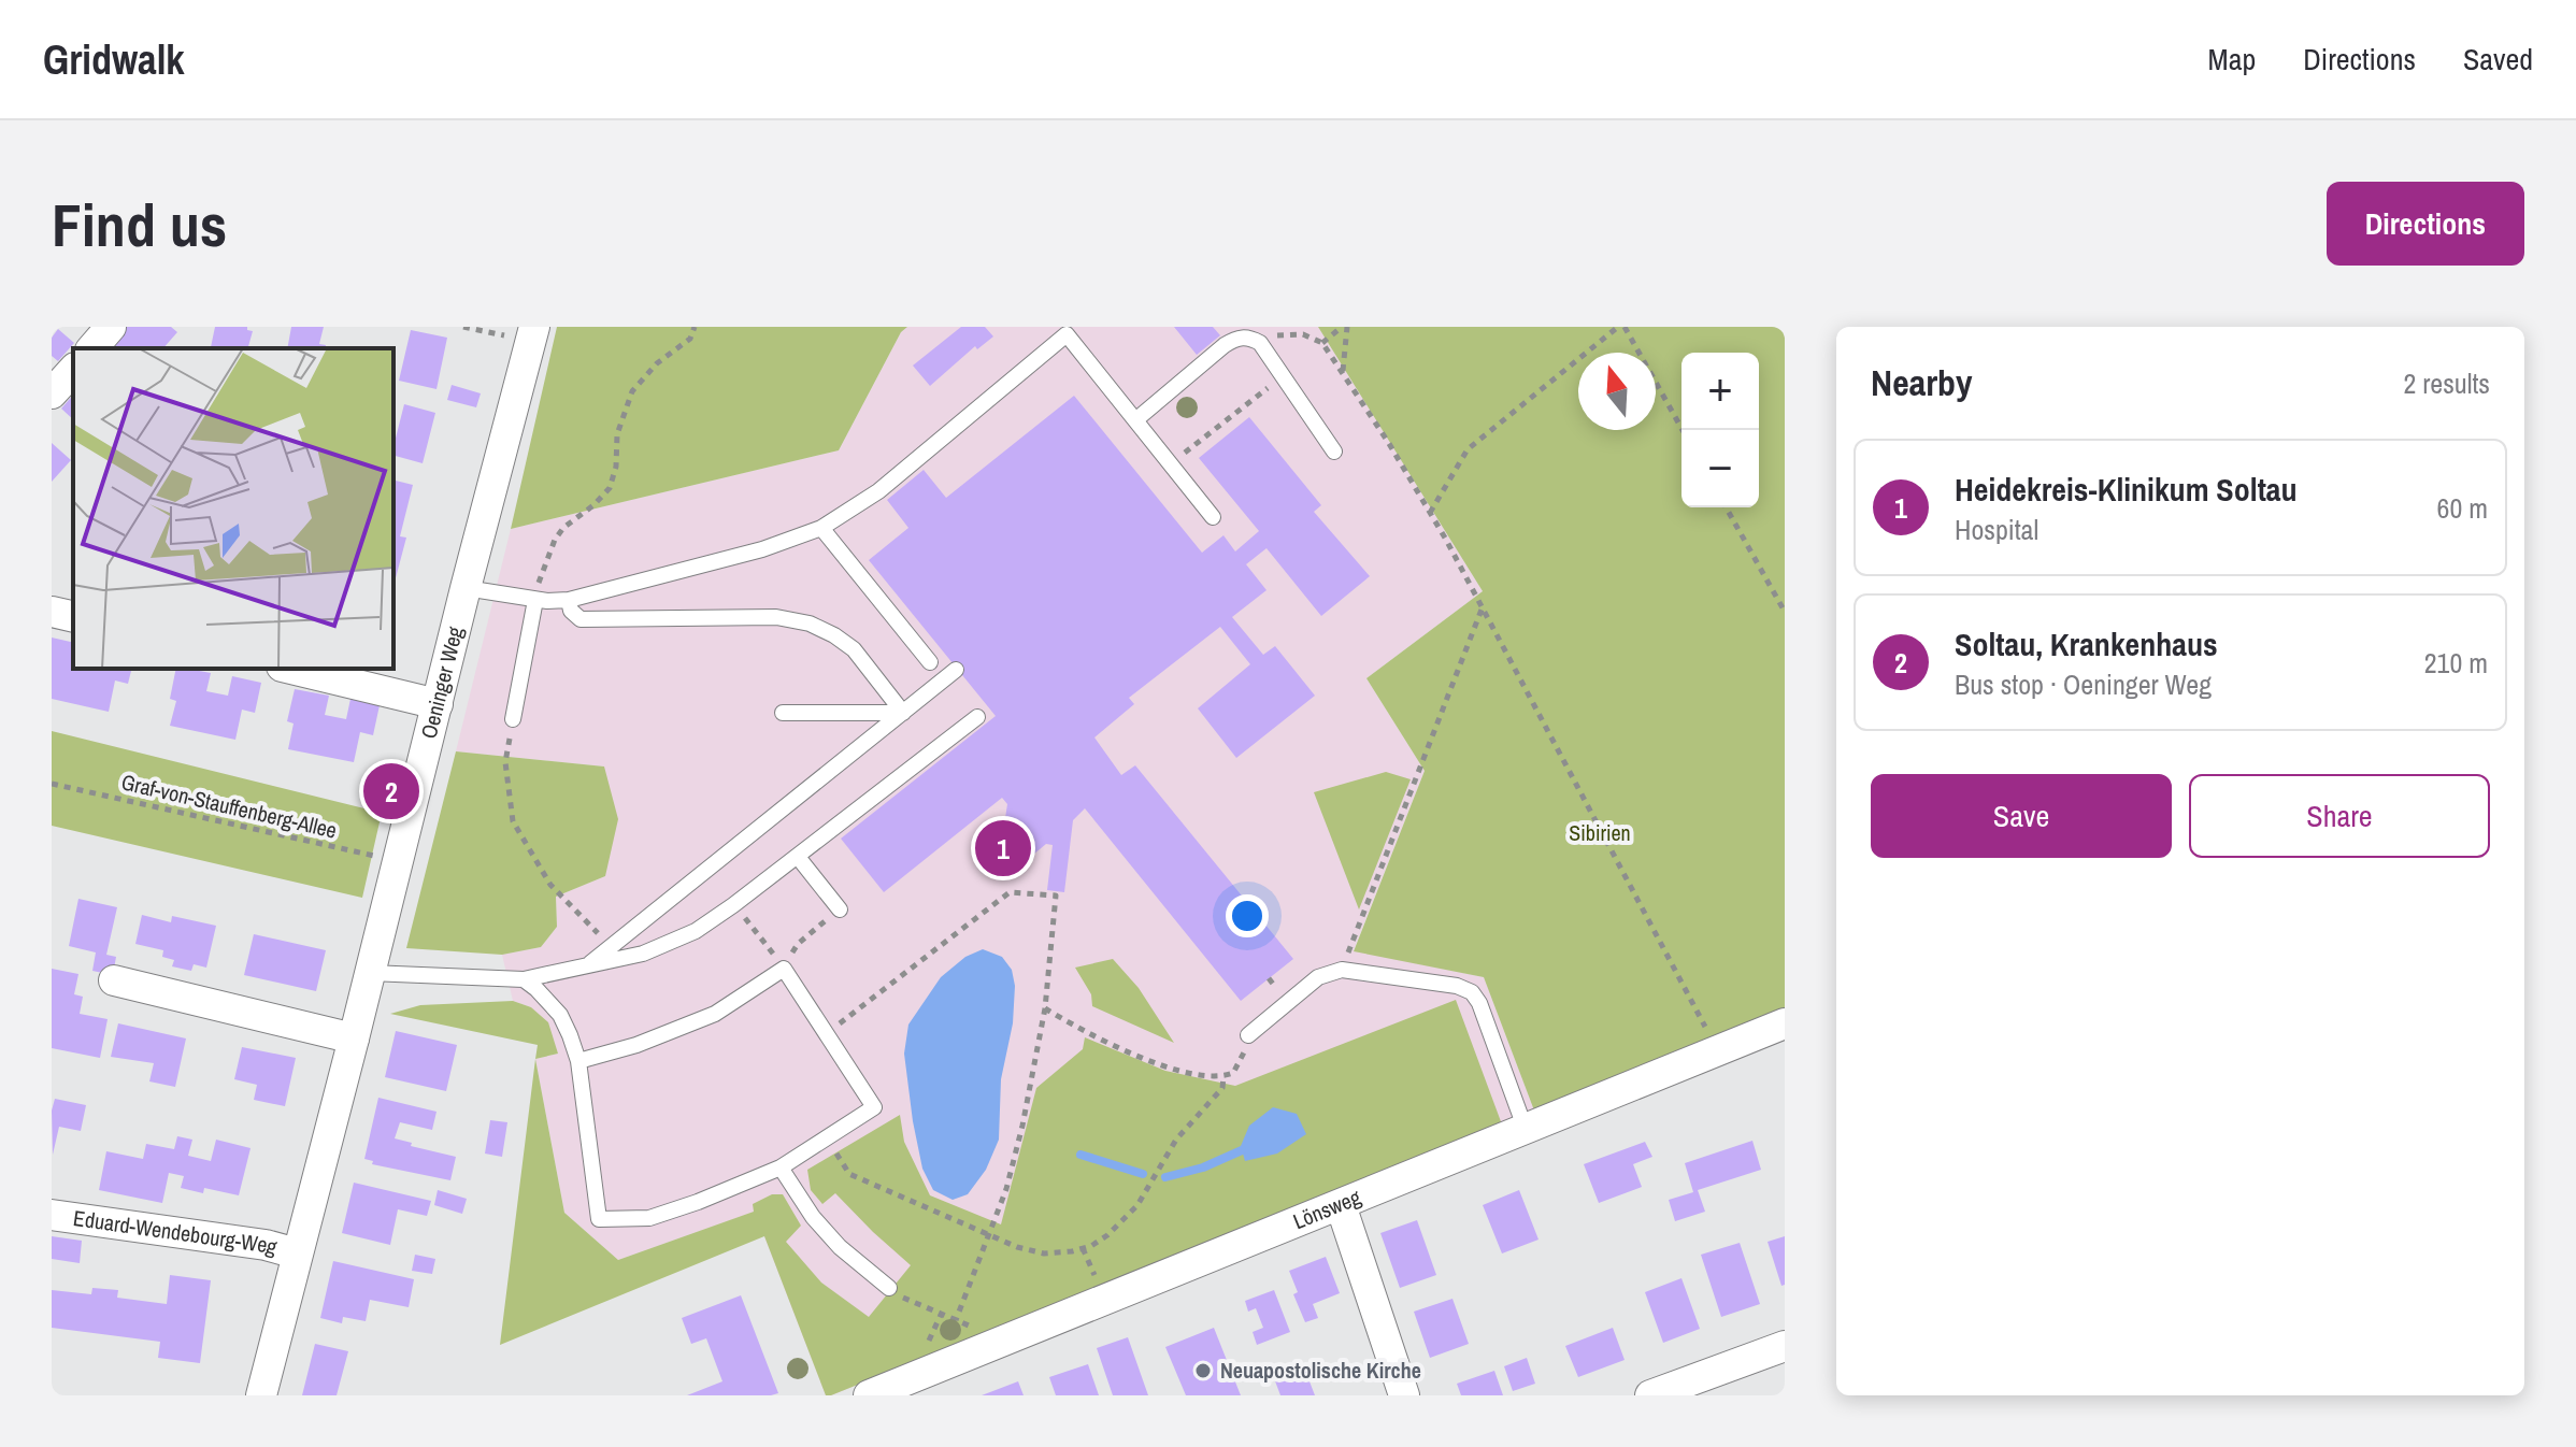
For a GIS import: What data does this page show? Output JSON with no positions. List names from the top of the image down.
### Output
{
  "streets": {
    "street": ["Oeninger Weg", "Lönsweg", "Eduard-Wendebourg-Weg"],
    "path": ["Graf-von-Stauffenberg-Allee"]
  },
  "crossings": [
    ["Oeninger Weg", "Graf-von-Stauffenberg-Allee"],
    ["Oeninger Weg", "Eduard-Wendebourg-Weg"]
  ],
  "parks": ["Sibirien"],
  "places": ["Neuapostolische Kirche"],
  "north": "top",
  "page": {
    "header": "Gridwalk",
    "nav": ["Map", "Directions", "Saved"],
    "buttons": [
      "Directions",
      ["Save", "Share"]
    ],
    "title": "Find us",
    "heading": ["Nearby", "2 results"],
    "map_buttons": ["+", "−"],
    "list": [
      {
        "mark": "1",
        "name": "Heidekreis-Klinikum Soltau",
        "note": "Hospital",
        "value": "60 m"
      },
      {
        "mark": "2",
        "name": "Soltau, Krankenhaus",
        "note": "Bus stop · Oeninger Weg",
        "value": "210 m"
      }
    ],
    "pins": ["2", "1"]
  }
}
